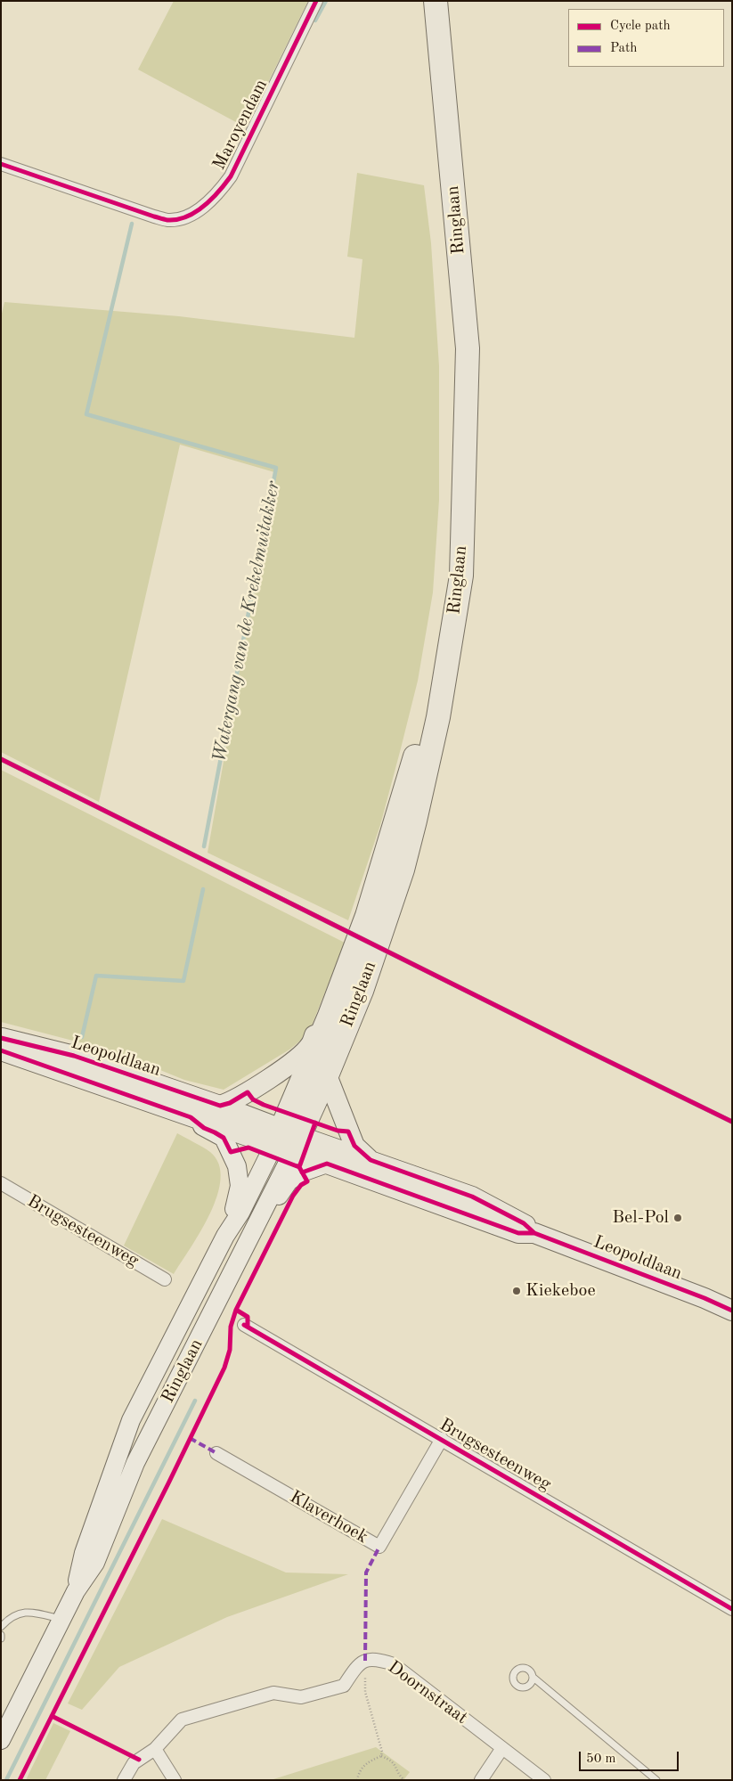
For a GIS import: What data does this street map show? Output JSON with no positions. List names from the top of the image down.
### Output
{
  "streets": {
    "highway": ["Ringlaan"],
    "main road": ["Leopoldlaan"],
    "street": [
      "Maroyendam",
      "Brugsesteenweg",
      "Klaverhoek",
      "Doornstraat"
    ]
  },
  "crossings": [
    ["Ringlaan", "Leopoldlaan"],
    ["Brugsesteenweg", "Klaverhoek"]
  ],
  "water": ["Watergang van de Krekelmuitakker"],
  "places": ["Bel-Pol", "Kiekeboe"],
  "legend": ["Cycle path", "Path"],
  "scale_bar": "50 m"
}
